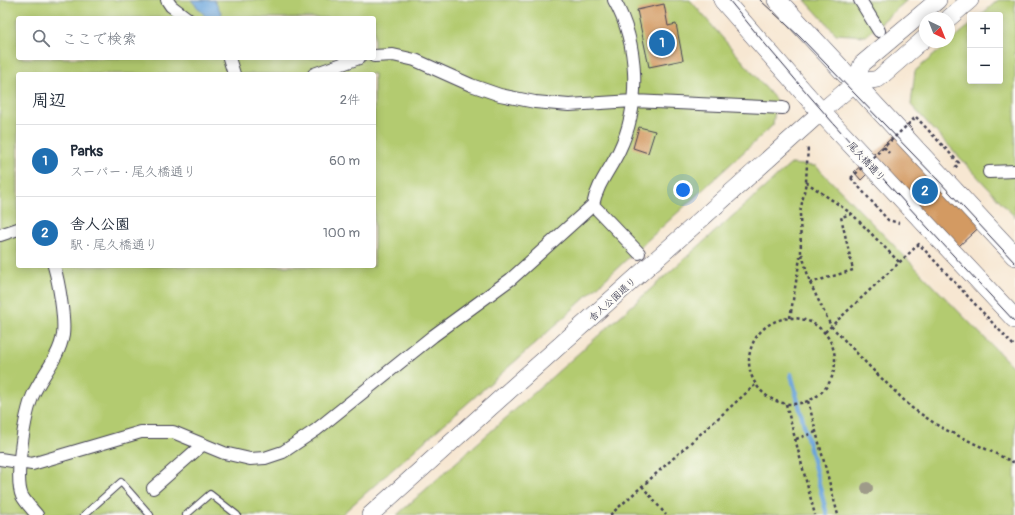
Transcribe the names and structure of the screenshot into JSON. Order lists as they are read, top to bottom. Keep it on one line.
{"streets":{"main road":["尾久橋通り"],"street":["舎人公園通り"]},"crossings":[["尾久橋通り","舎人公園通り"]],"north":"bottom right","page":{"map_buttons":["+","−"],"search":"ここで検索","pins":["1","2"],"heading":["周辺","2件"],"list":[{"mark":"1","name":"Parks","note":"スーパー · 尾久橋通り","value":"60 m"},{"mark":"2","name":"舎人公園","note":"駅 · 尾久橋通り","value":"100 m"}]}}
